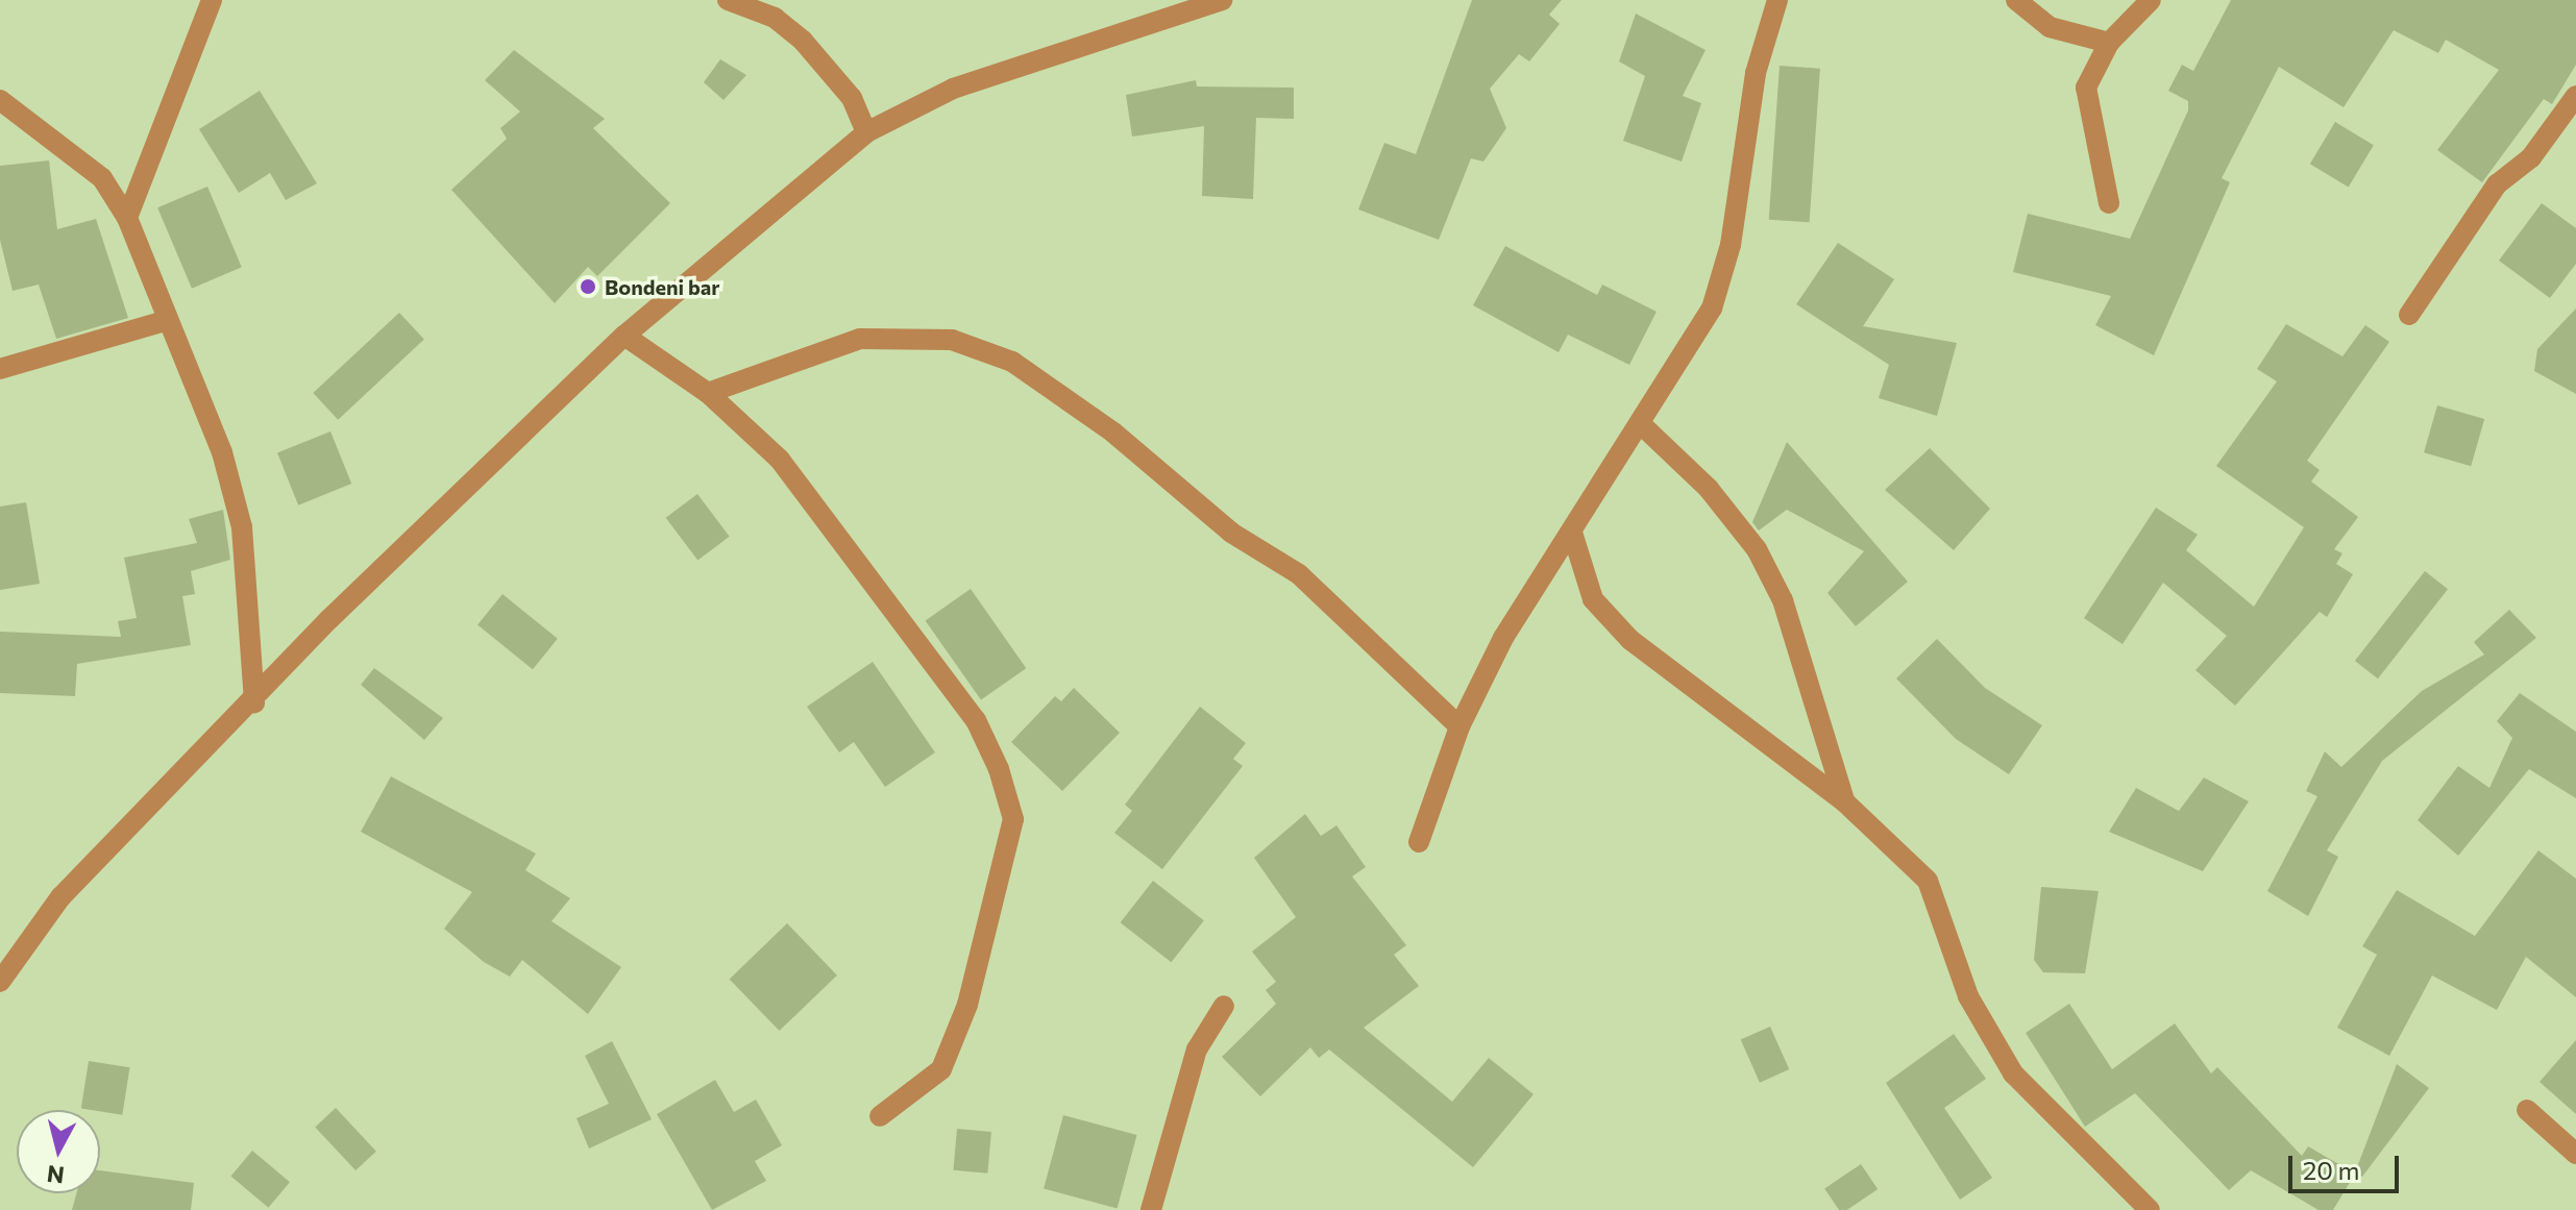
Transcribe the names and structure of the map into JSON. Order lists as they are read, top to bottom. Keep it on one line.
{"places":["Bondeni bar"],"scale_bar":"20 m","north":"bottom"}
